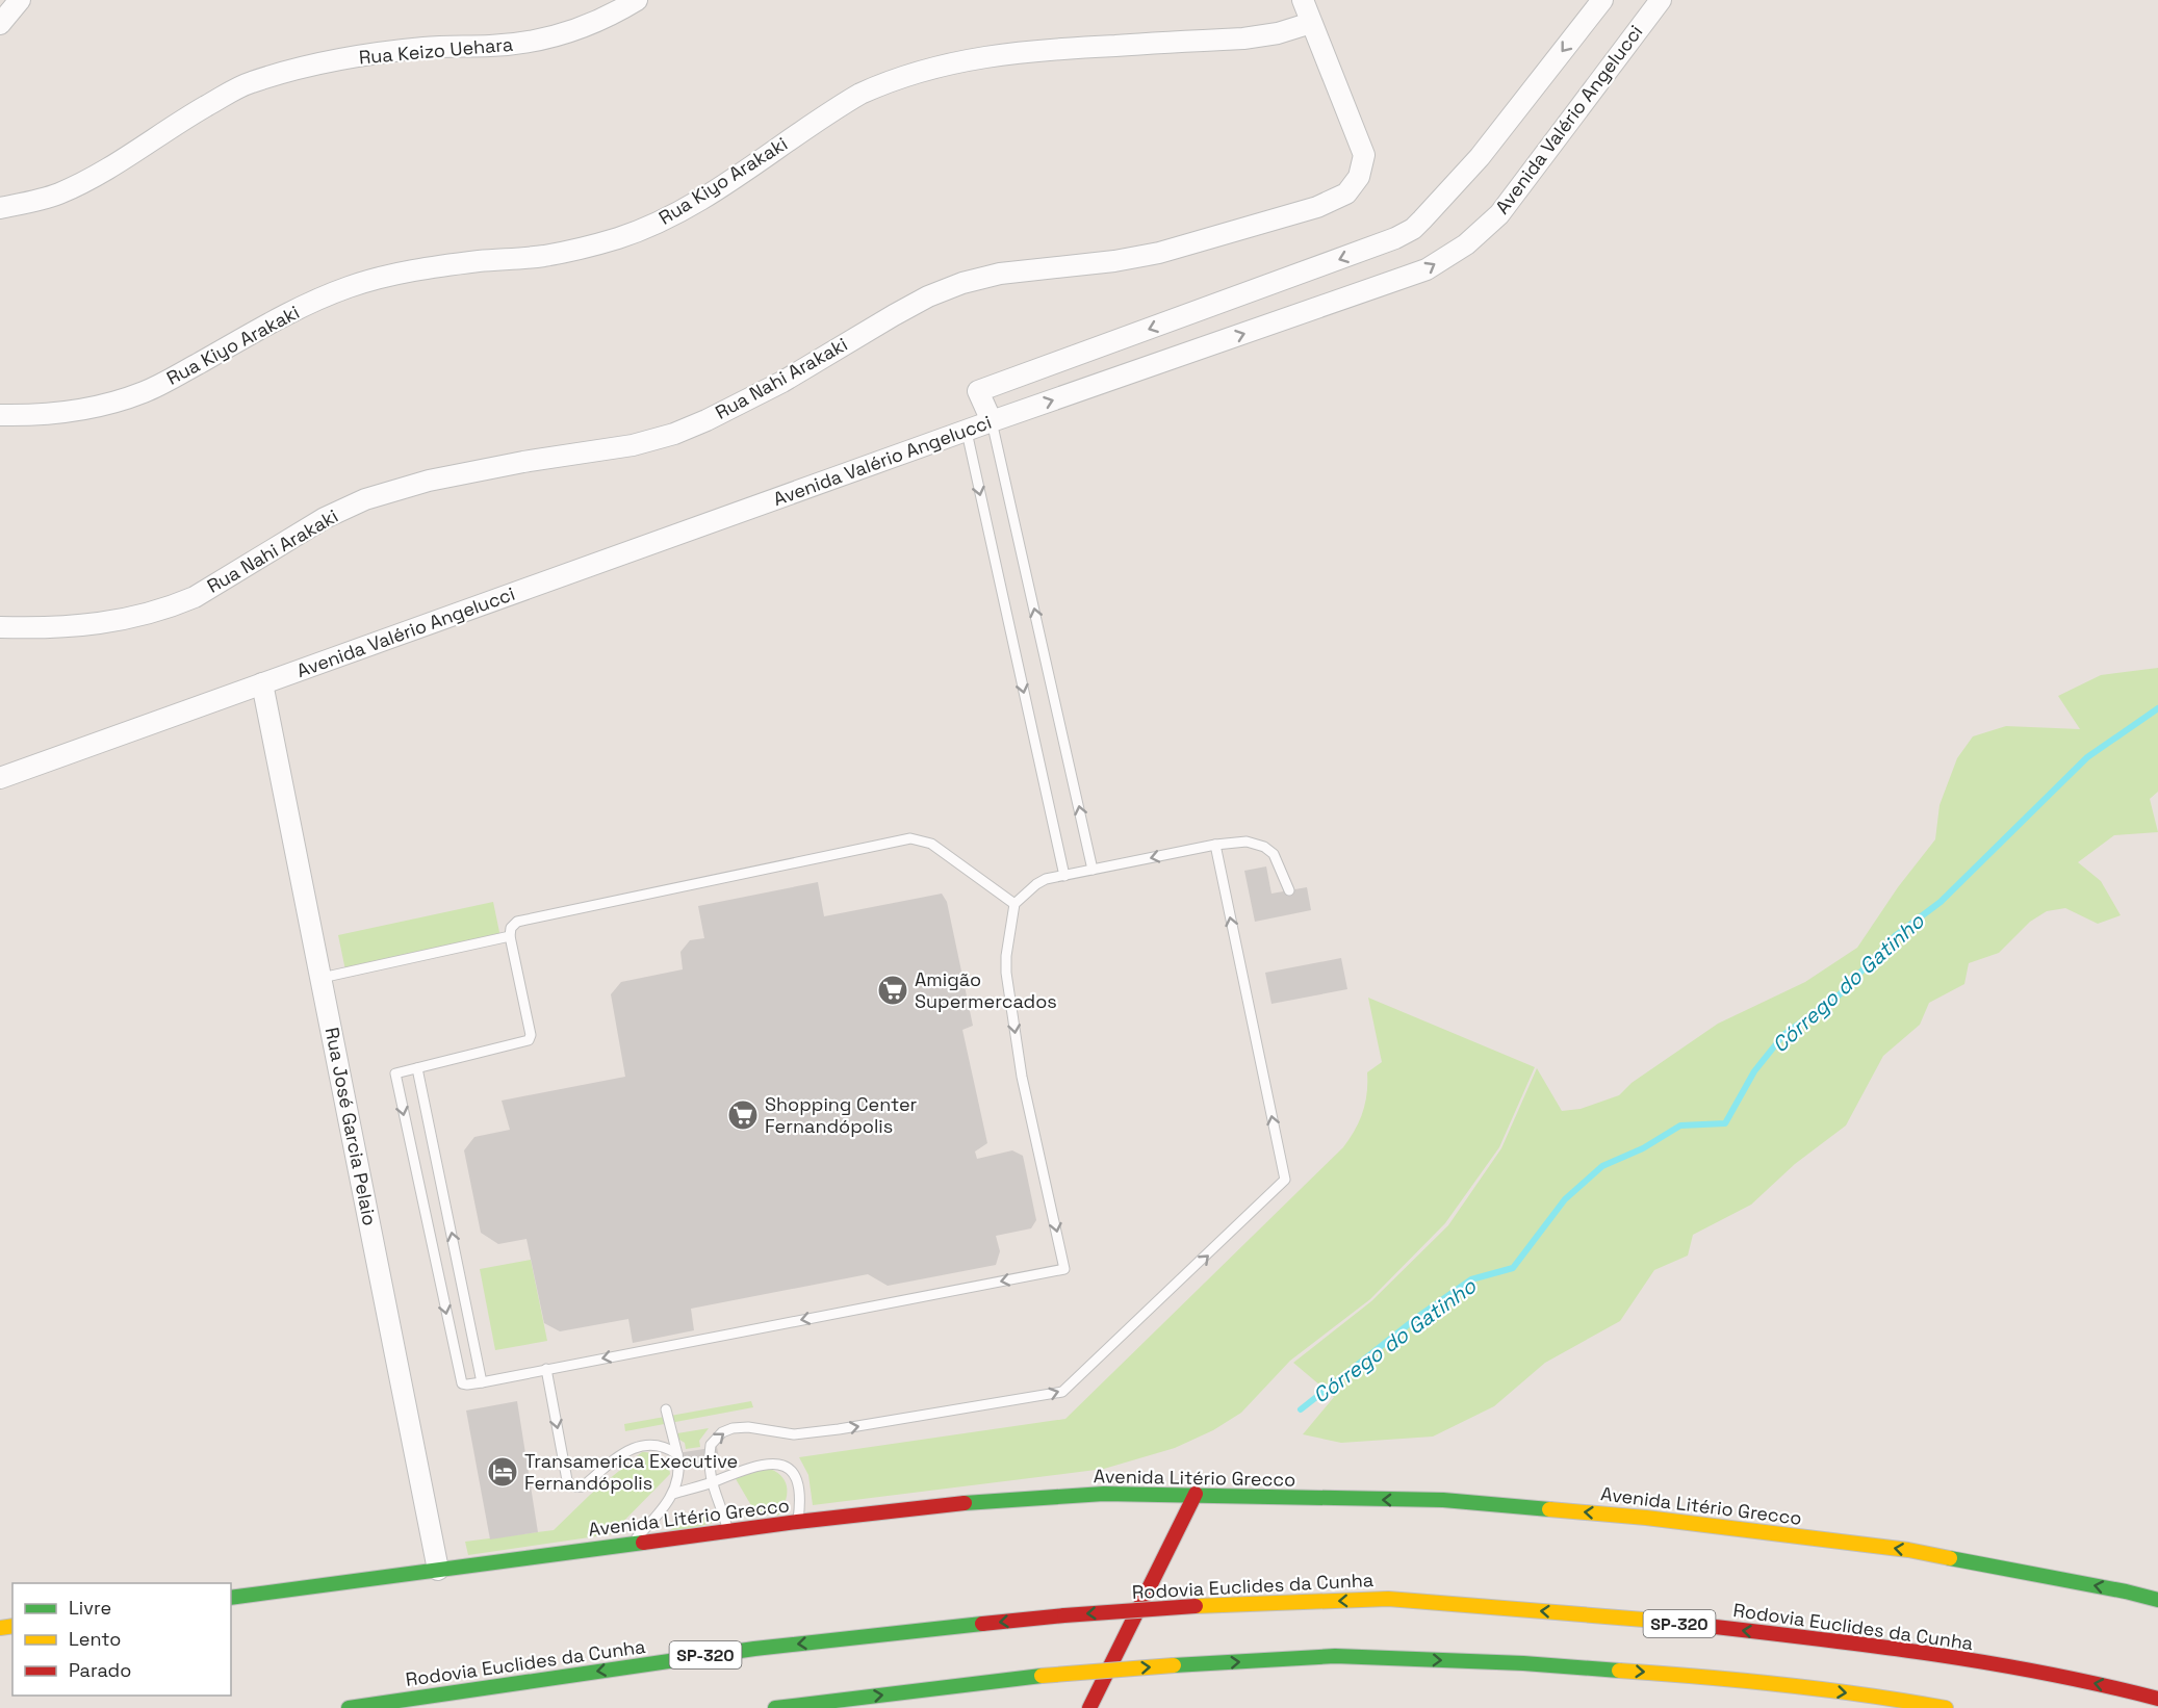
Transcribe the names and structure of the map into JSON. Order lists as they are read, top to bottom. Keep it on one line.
{"streets":{"main road":["Avenida Litério Grecco","Rodovia Euclides da Cunha","SP-320"],"street":["Rua Keizo Uehara","Avenida Valério Angelucci","Rua Kiyo Arakaki","Rua Nahi Arakaki","Rua José Garcia Pelaio"]},"crossings":[["Avenida Valério Angelucci","Rua José Garcia Pelaio"],["Rua Kiyo Arakaki","Rua Nahi Arakaki"],["Rua José Garcia Pelaio","Avenida Litério Grecco"]],"one_way":["Avenida Litério Grecco"],"water":["Córrego do Gatinho"],"places":{"supermarket":["Amigão Supermercados","Shopping Center Fernandópolis"],"hotel":["Transamerica Executive Fernandópolis"]},"legend":["Livre","Lento","Parado"]}
